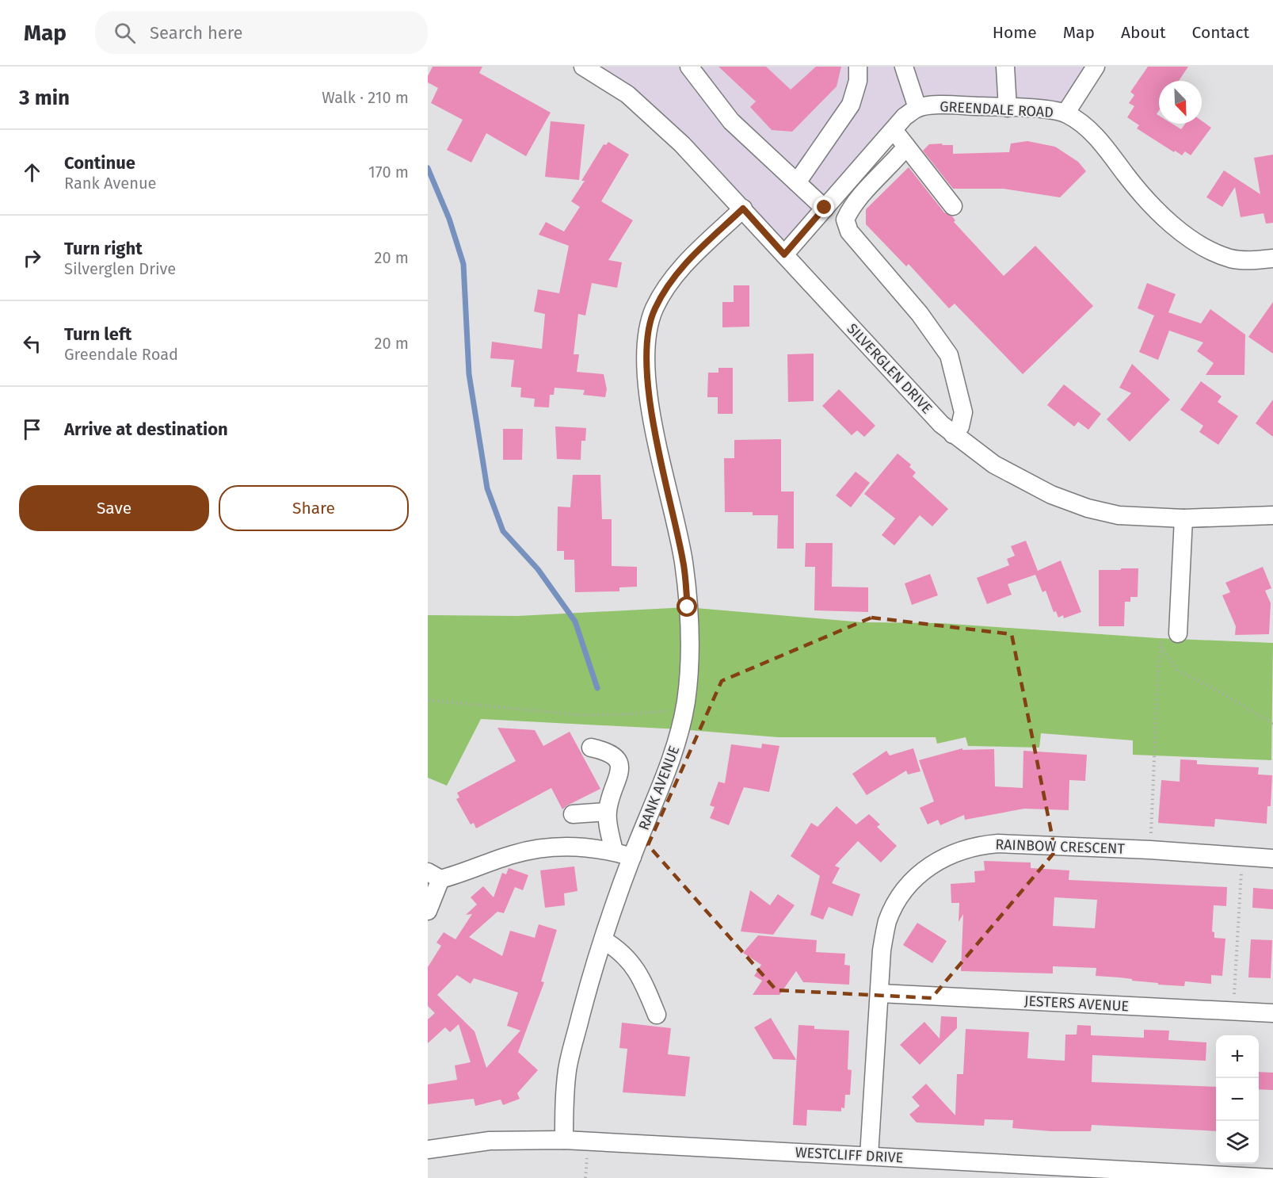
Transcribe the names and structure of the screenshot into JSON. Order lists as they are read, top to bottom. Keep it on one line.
{"streets":{"street":["GREENDALE ROAD","SILVERGLEN DRIVE","RANK AVENUE","RAINBOW CRESCENT","JESTERS AVENUE","WESTCLIFF DRIVE"]},"crossings":[["SILVERGLEN DRIVE","RANK AVENUE"],["RANK AVENUE","WESTCLIFF DRIVE"],["RAINBOW CRESCENT","JESTERS AVENUE"],["RAINBOW CRESCENT","WESTCLIFF DRIVE"]],"north":"bottom right","page":{"header":"Map","search":"Search here","nav":["Home","Map","About","Contact"],"heading":["3 min","Walk · 210 m"],"list":[["Continue","Rank Avenue","170 m"],["Turn right","Silverglen Drive","20 m"],["Turn left","Greendale Road","20 m"],"Arrive at destination"],"buttons":["Save","Share"],"map_buttons":["+","−"]}}
